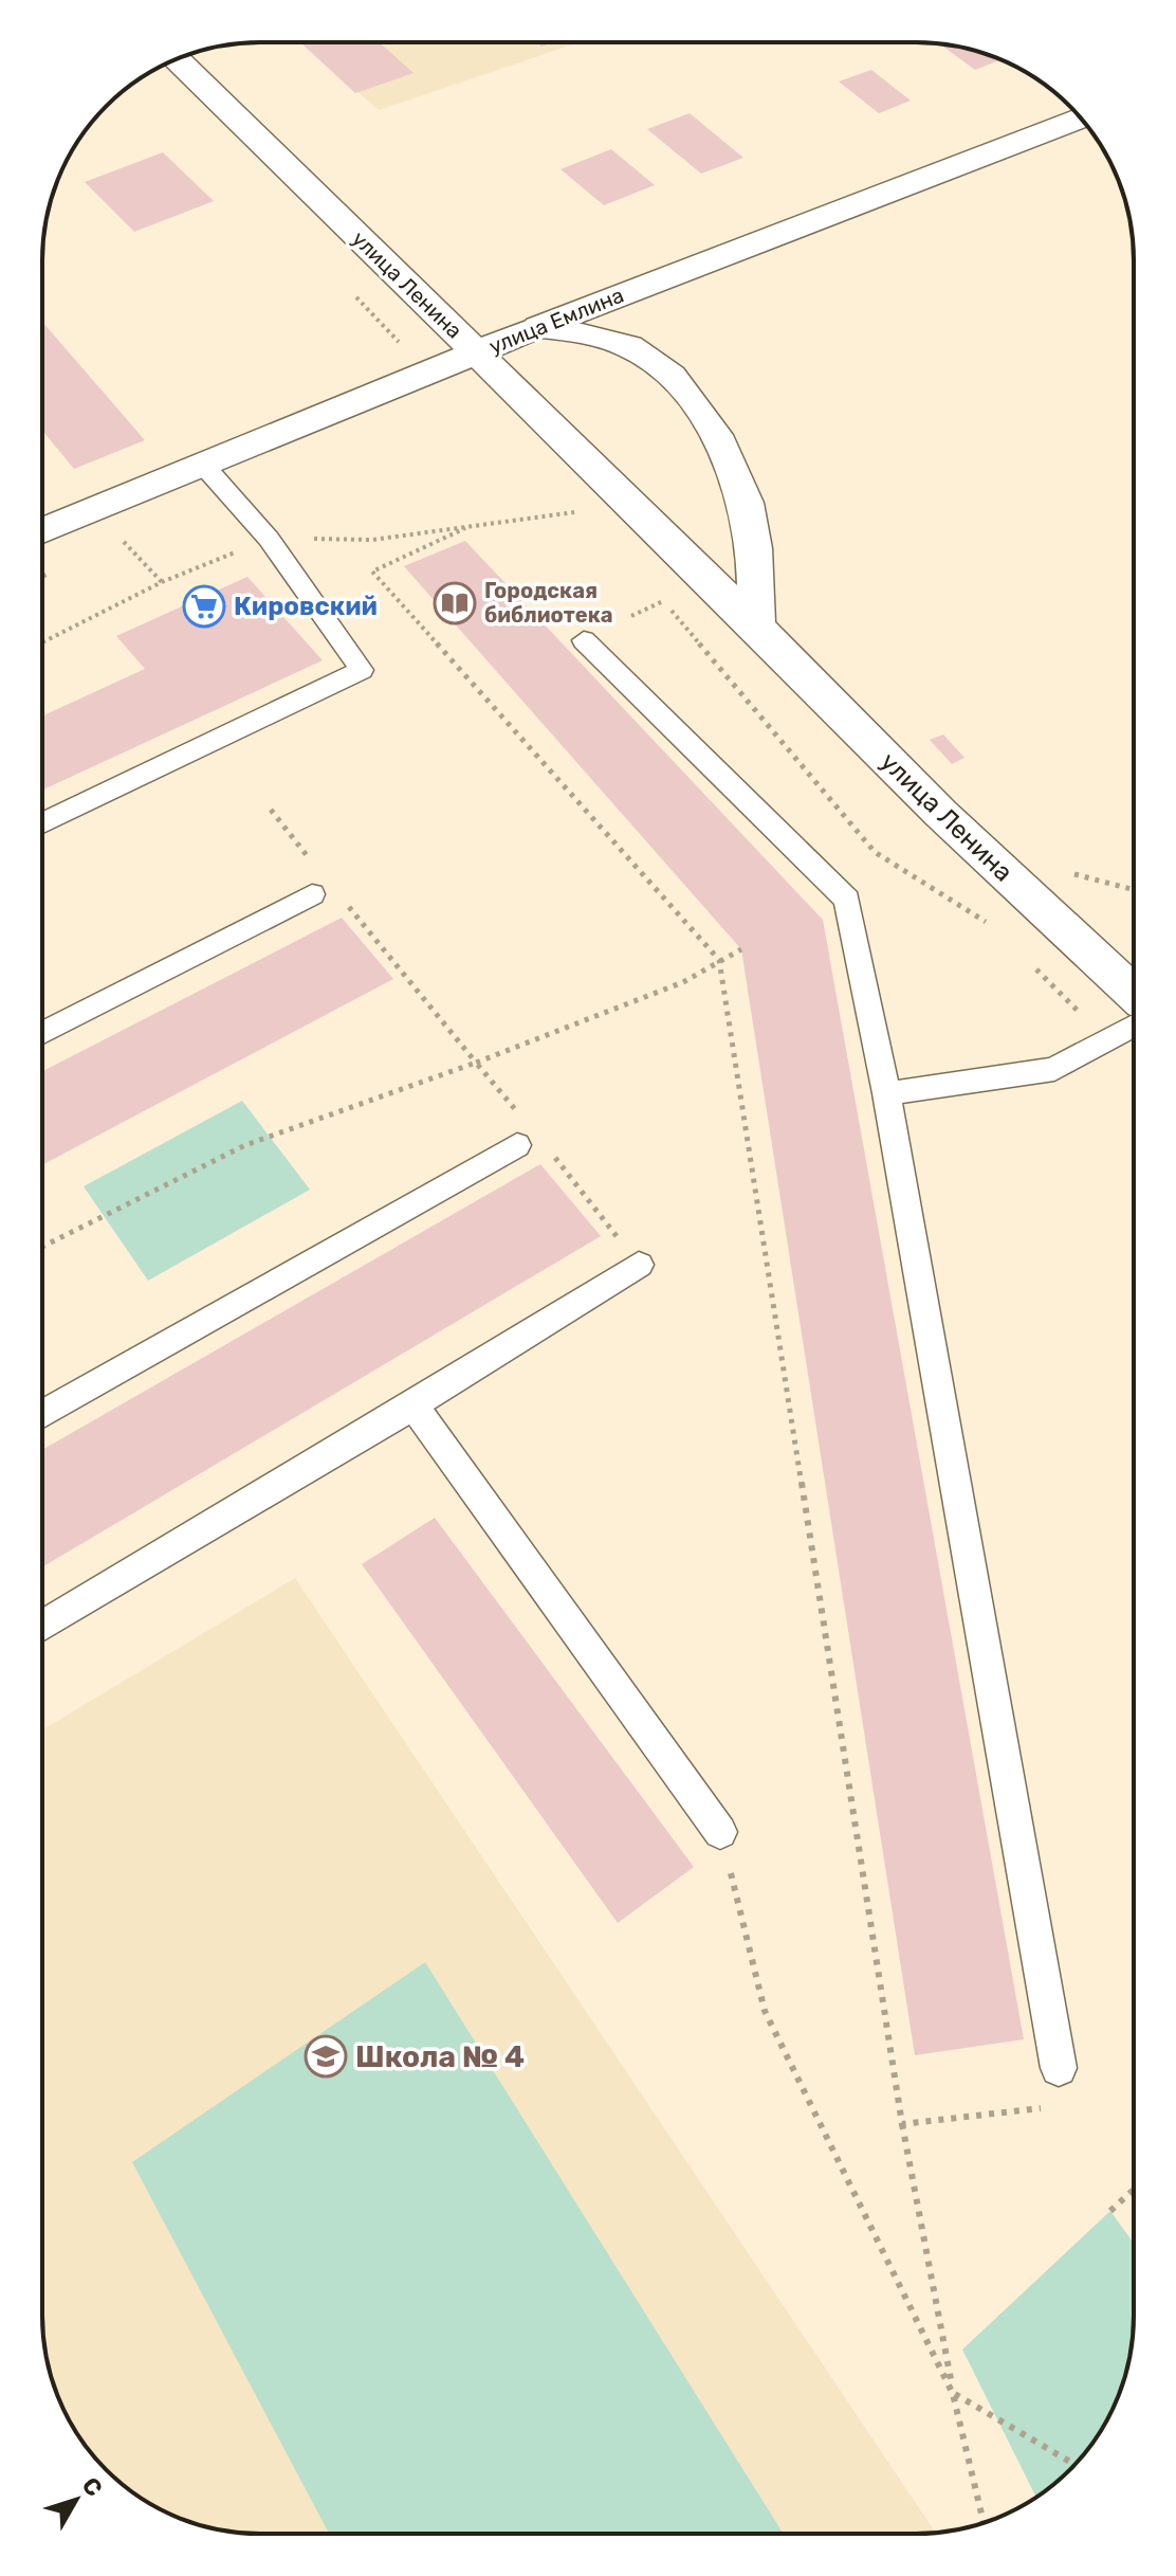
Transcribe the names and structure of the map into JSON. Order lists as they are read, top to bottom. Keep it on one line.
{"streets":{"street":["улица Ленина","улица Емлина"]},"crossings":[["улица Ленина","улица Емлина"]],"places":{"library":["Городская библиотека"],"supermarket":["Кировский"],"school or university":["Школа № 4"]},"north":"top right"}
